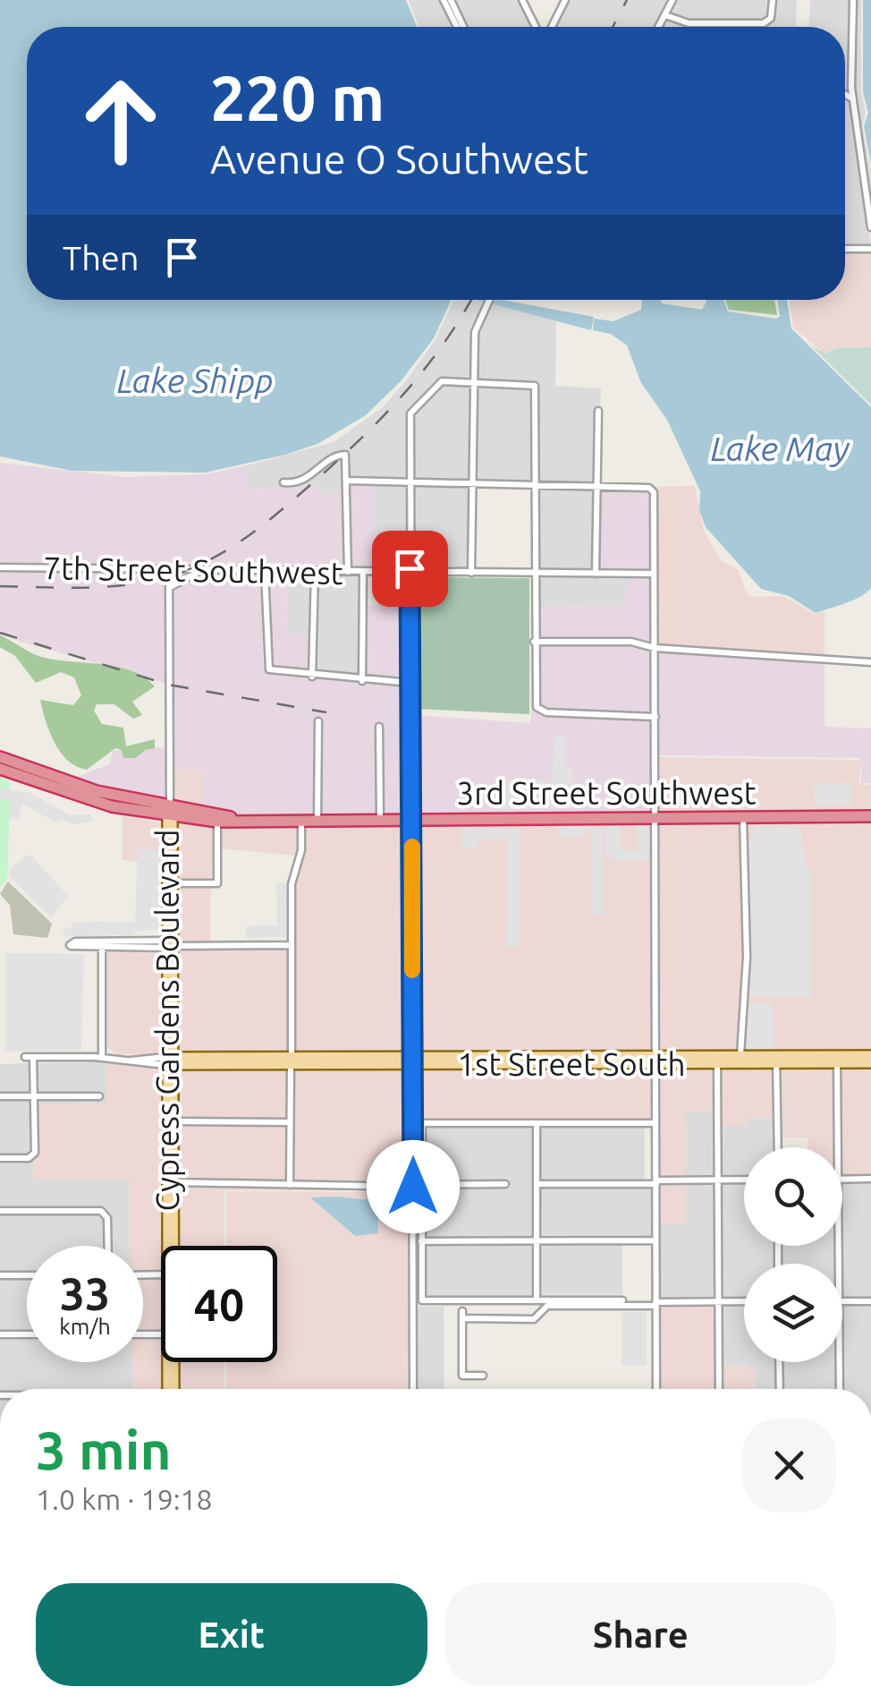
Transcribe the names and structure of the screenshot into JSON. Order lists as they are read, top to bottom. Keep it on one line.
{"streets":{"highway":["3rd Street Southwest"],"main road":["Cypress Gardens Boulevard","1st Street South"],"street":["7th Street Southwest"]},"crossings":[["3rd Street Southwest","Cypress Gardens Boulevard"],["Cypress Gardens Boulevard","1st Street South"]],"water":["Lake Shipp","Lake May"],"page":{"turn":["220 m","Avenue O Southwest"],"then":"Then","speed":"33 km/h","limit":"40","heading":["3 min","1.0 km · 19:18"],"buttons":["Exit","Share"]}}
